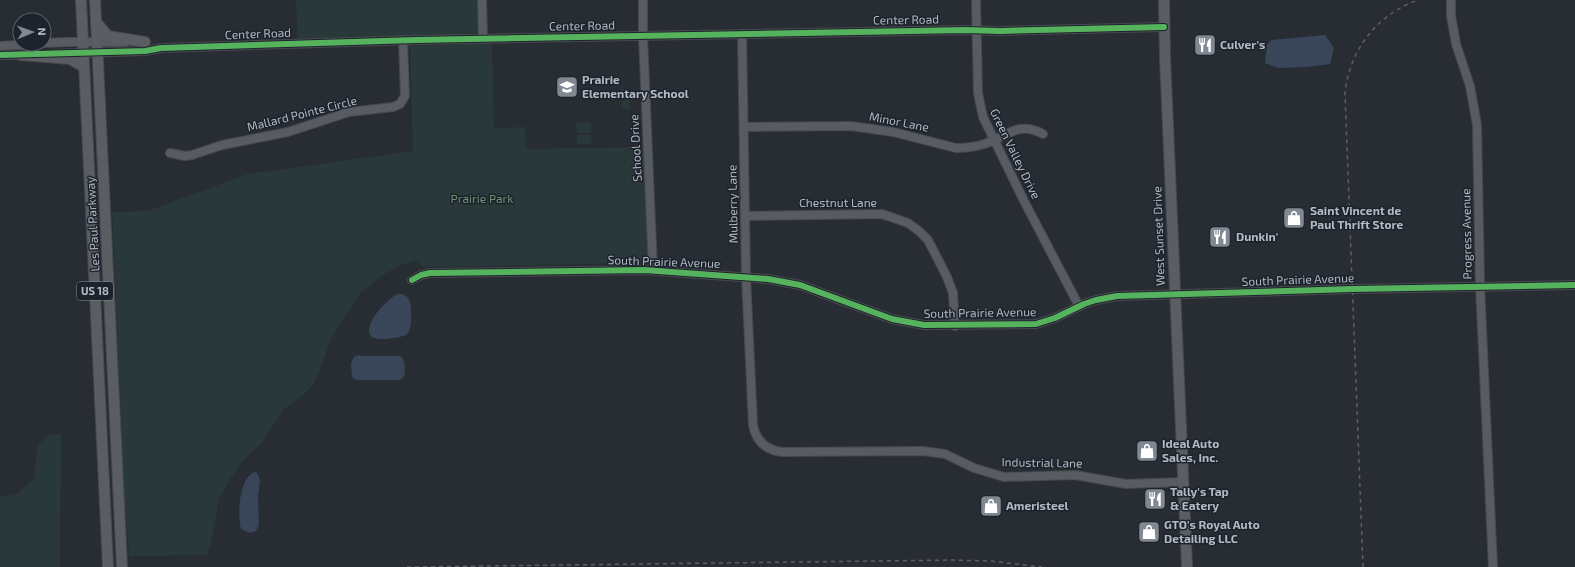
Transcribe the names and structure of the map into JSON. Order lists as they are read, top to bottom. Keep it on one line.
{"streets":{"main road":["Les Paul Parkway","West Sunset Drive","US 18"],"street":["Center Road","Mallard Pointe Circle","Minor Lane","School Drive","Green Valley Drive","Chestnut Lane","Mulberry Lane","Progress Avenue","South Prairie Avenue","Industrial Lane"]},"crossings":[["Center Road","Mallard Pointe Circle"],["Center Road","School Drive"],["Center Road","Green Valley Drive"],["Center Road","Mulberry Lane"],["Center Road","Les Paul Parkway"],["Center Road","West Sunset Drive"],["Minor Lane","Green Valley Drive"],["Minor Lane","Mulberry Lane"],["School Drive","South Prairie Avenue"],["Green Valley Drive","South Prairie Avenue"],["Chestnut Lane","Mulberry Lane"],["Chestnut Lane","South Prairie Avenue"],["Mulberry Lane","South Prairie Avenue"],["Mulberry Lane","Industrial Lane"],["Progress Avenue","South Prairie Avenue"],["West Sunset Drive","South Prairie Avenue"],["West Sunset Drive","Industrial Lane"]],"parks":["Prairie Park"],"places":{"restaurant":["Culver's","Dunkin'","Tally's Tap & Eatery"],"school or university":["Prairie Elementary School"],"shop":["Saint Vincent de Paul Thrift Store","Ideal Auto Sales, Inc.","Ameristeel","GTO's Royal Auto Detailing LLC"]},"north":"right"}
